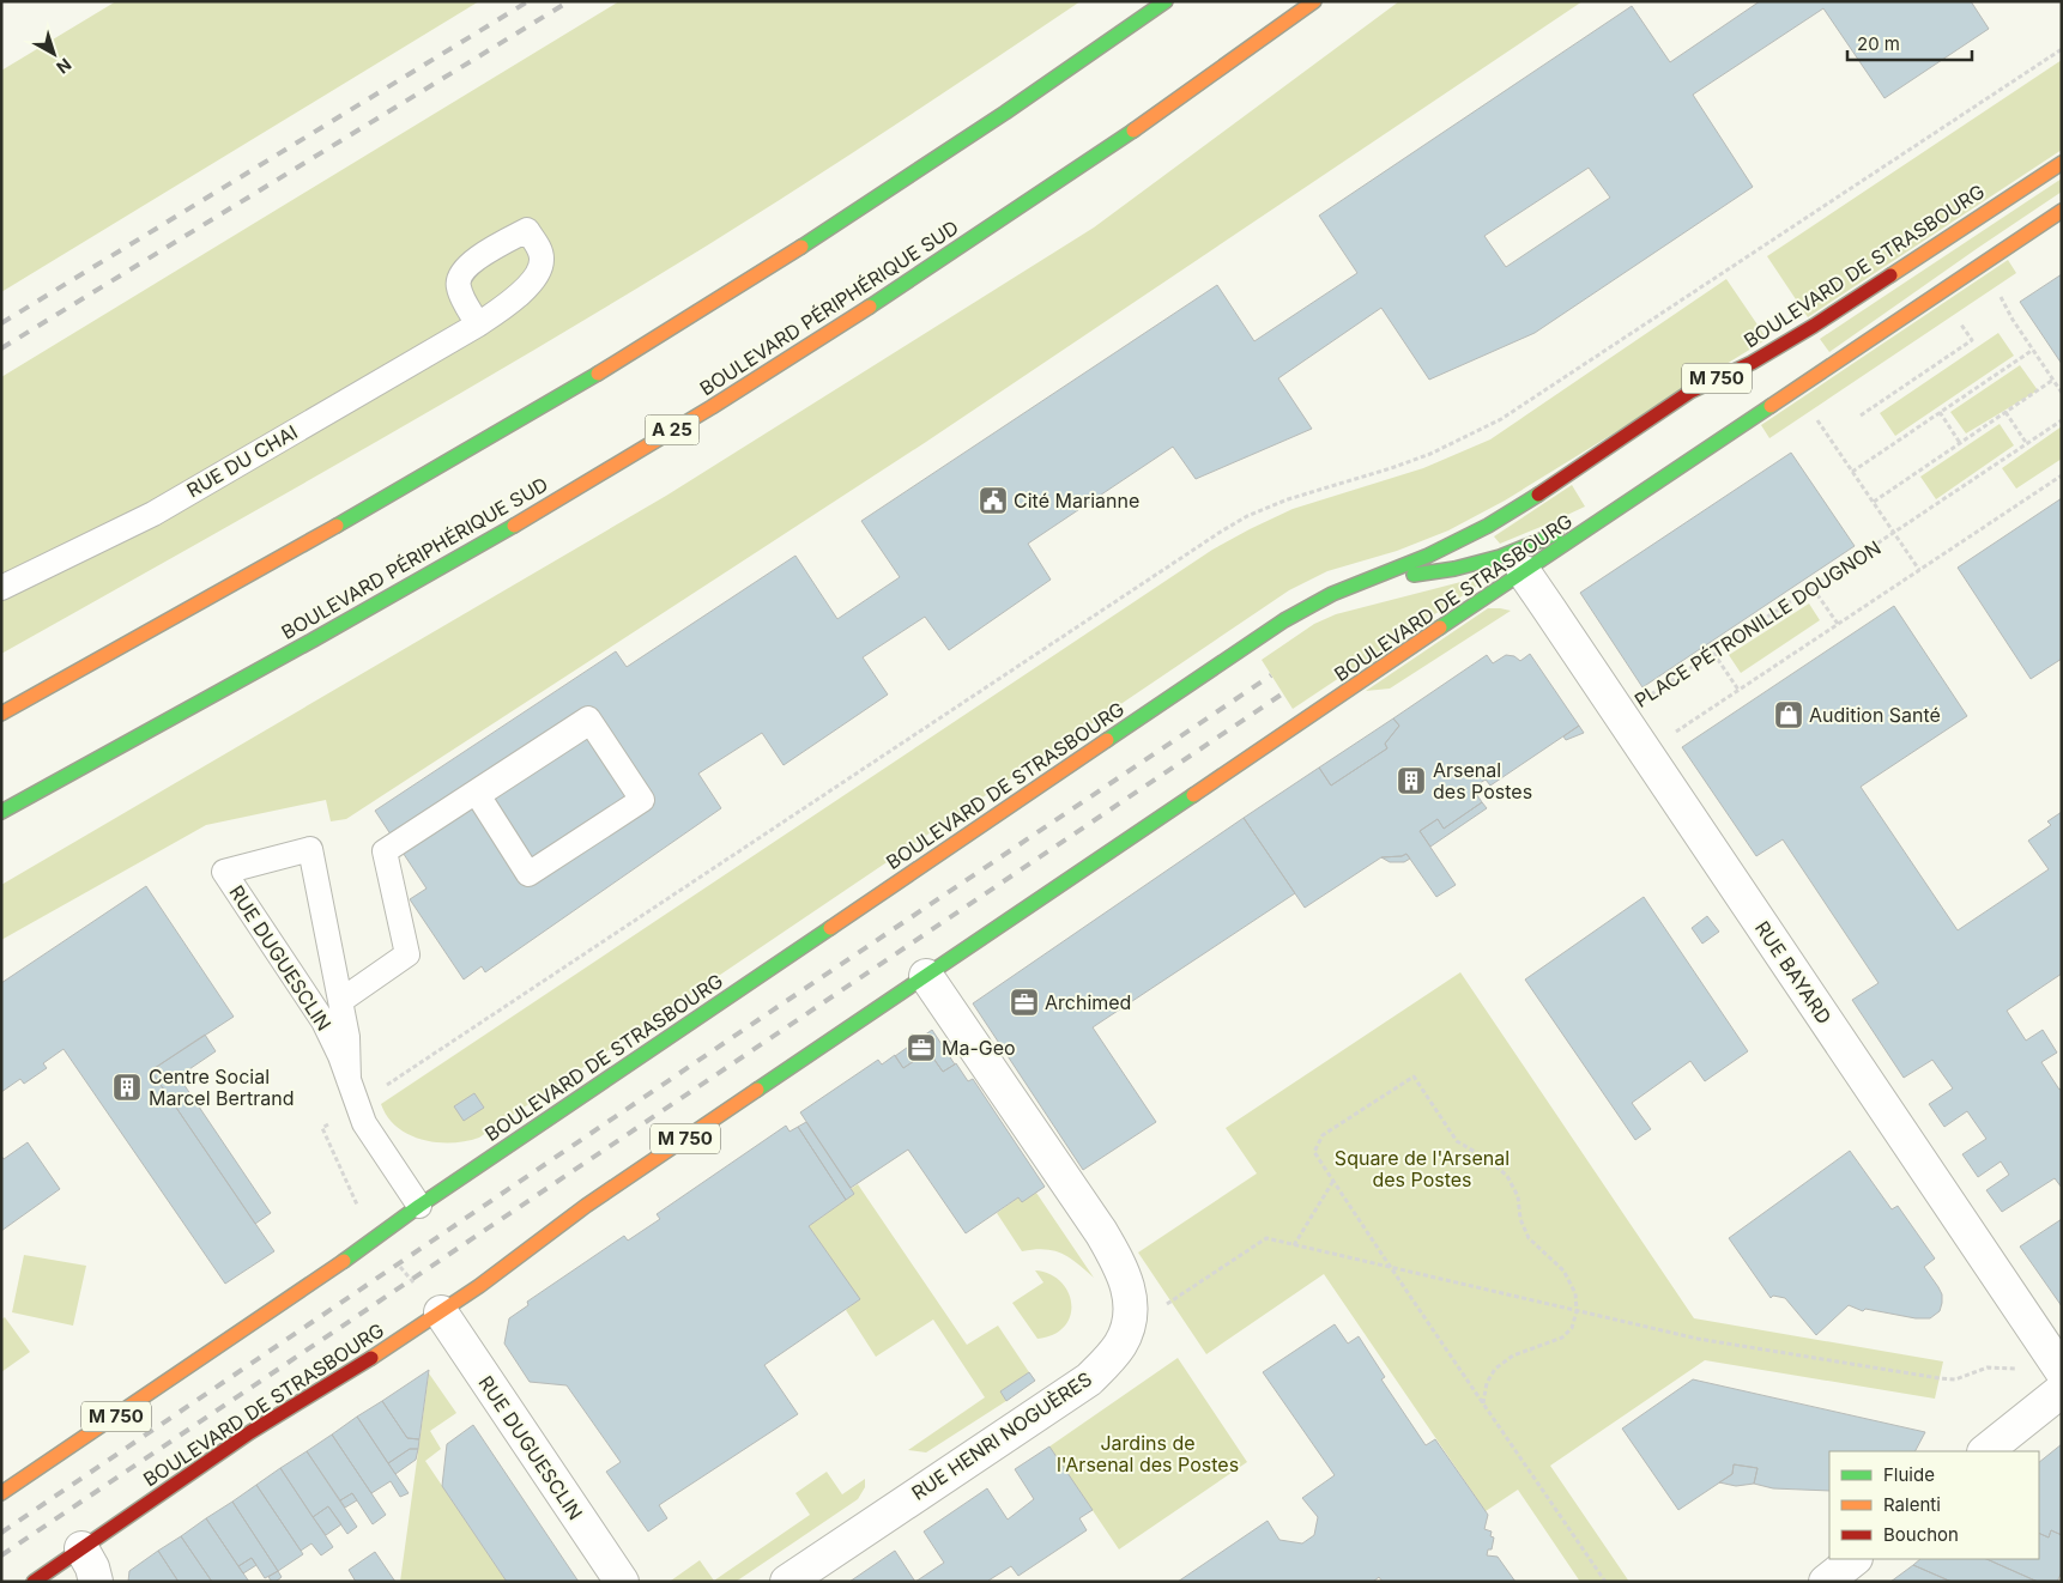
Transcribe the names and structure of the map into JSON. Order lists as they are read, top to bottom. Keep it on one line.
{"streets":{"main road":["BOULEVARD DE STRASBOURG","BOULEVARD PÉRIPHÉRIQUE SUD","M 750","A 25"],"street":["RUE DUGUESCLIN","RUE BAYARD","RUE HENRI NOGUÈRES"],"lane":["RUE DU CHAI"],"path":["PLACE PÉTRONILLE DOUGNON"]},"crossings":[["BOULEVARD DE STRASBOURG","RUE DUGUESCLIN"],["BOULEVARD DE STRASBOURG","RUE BAYARD"],["BOULEVARD DE STRASBOURG","RUE HENRI NOGUÈRES"],["PLACE PÉTRONILLE DOUGNON","RUE BAYARD"]],"parks":["Square de l'Arsenal des Postes","Jardins de l'Arsenal des Postes"],"places":{"public building":["Cité Marianne"],"shop":["Audition Santé"],"building":["Arsenal des Postes","Centre Social Marcel Bertrand"],"office":["Archimed","Ma-Geo"]},"legend":["Fluide","Ralenti","Bouchon"],"scale_bar":"20 m","north":"bottom right"}
